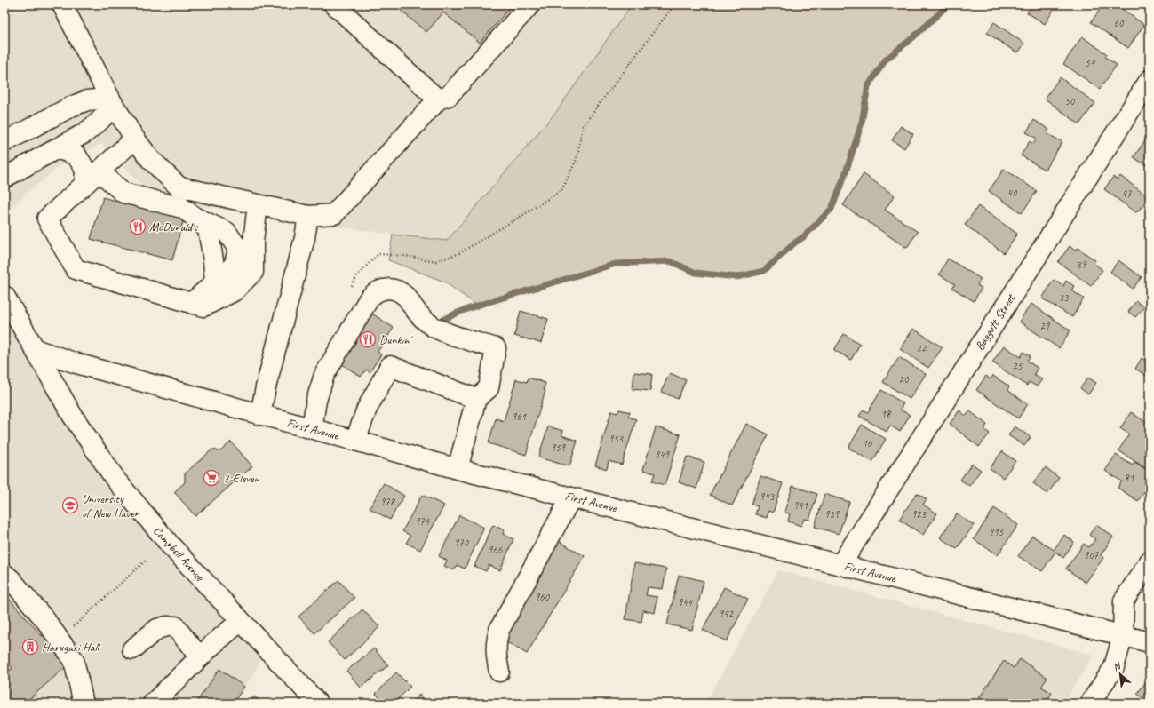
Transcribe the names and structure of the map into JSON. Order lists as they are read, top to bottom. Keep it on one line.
{"streets":{"main road":["Baggott Street","First Avenue","Campbell Avenue"]},"crossings":[["Baggott Street","First Avenue"],["First Avenue","Campbell Avenue"]],"places":{"restaurant":["McDonald's","Dunkin'"],"supermarket":["7-Eleven"],"school or university":["University of New Haven"],"building":["Harugari Hall"]},"house_numbers":["60","54","50","40","47","39","33","29","22","25","20","18","961","953","16","959","949","81","943","978","941","939","923","974","915","970","966","907","960","944","942"],"north":"top left"}
